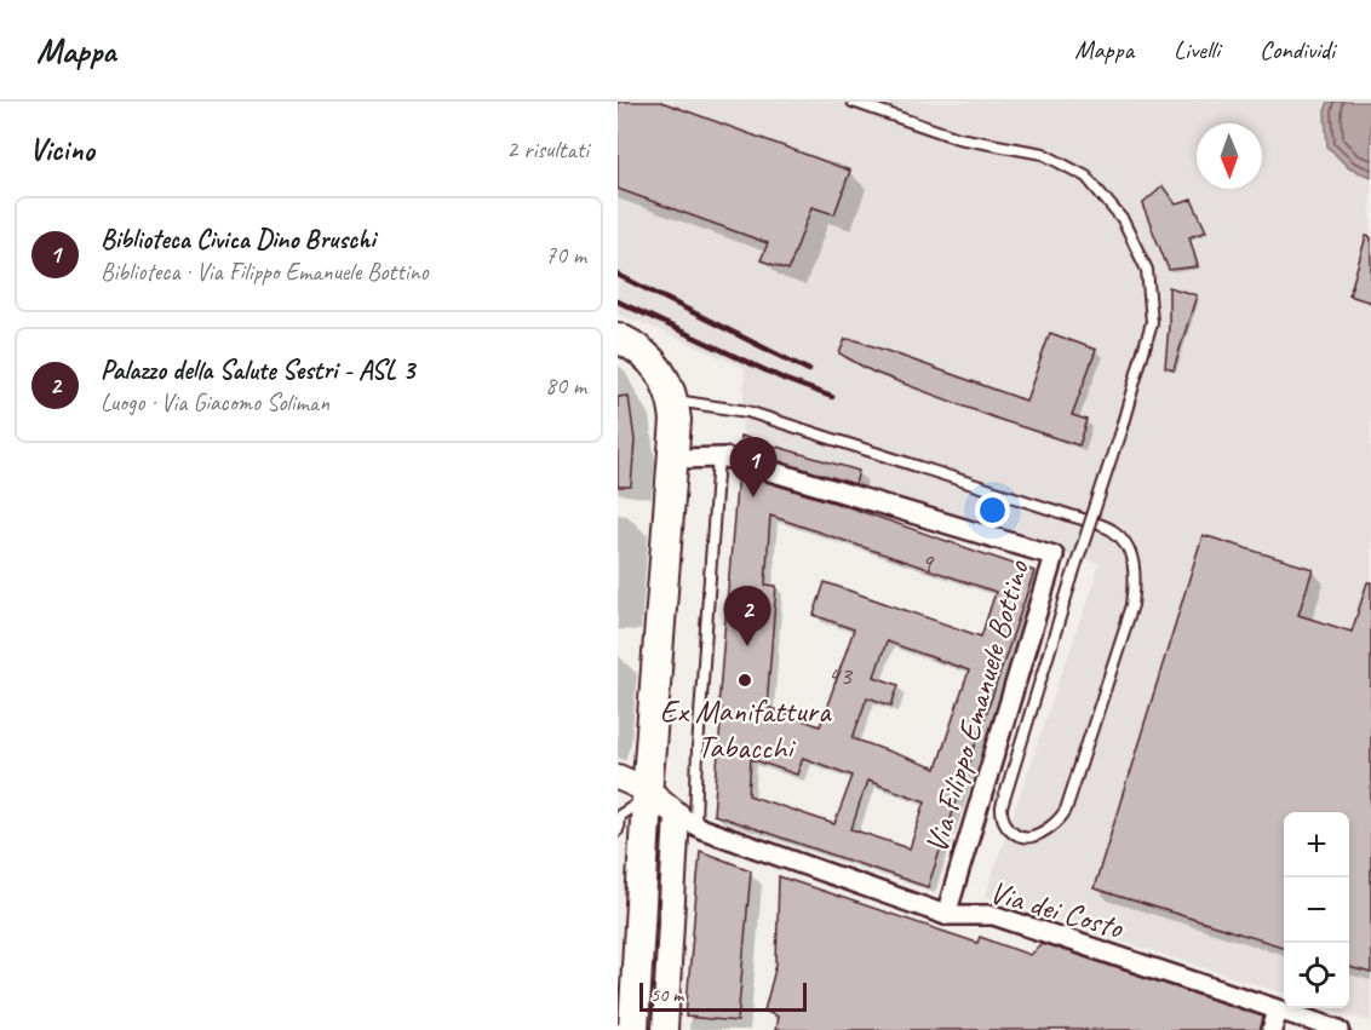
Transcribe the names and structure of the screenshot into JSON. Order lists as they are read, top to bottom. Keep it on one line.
{"streets":{"street":["Via Filippo Emanuele Bottino","Via dei Costo"]},"crossings":[["Via Filippo Emanuele Bottino","Via dei Costo"]],"places":["Ex Manifattura Tabacchi"],"house_numbers":["9","43"],"scale_bar":"50 m","north":"bottom","page":{"header":"Mappa","nav":["Mappa","Livelli","Condividi"],"heading":["Vicino","2 risultati"],"list":[{"mark":"1","name":"Biblioteca Civica Dino Bruschi","note":"Biblioteca · Via Filippo Emanuele Bottino","value":"70 m"},{"mark":"2","name":"Palazzo della Salute Sestri - ASL 3","note":"Luogo · Via Giacomo Soliman","value":"80 m"}],"pins":["1","2"],"map_buttons":["+","−"],"scale":"50 m"}}
